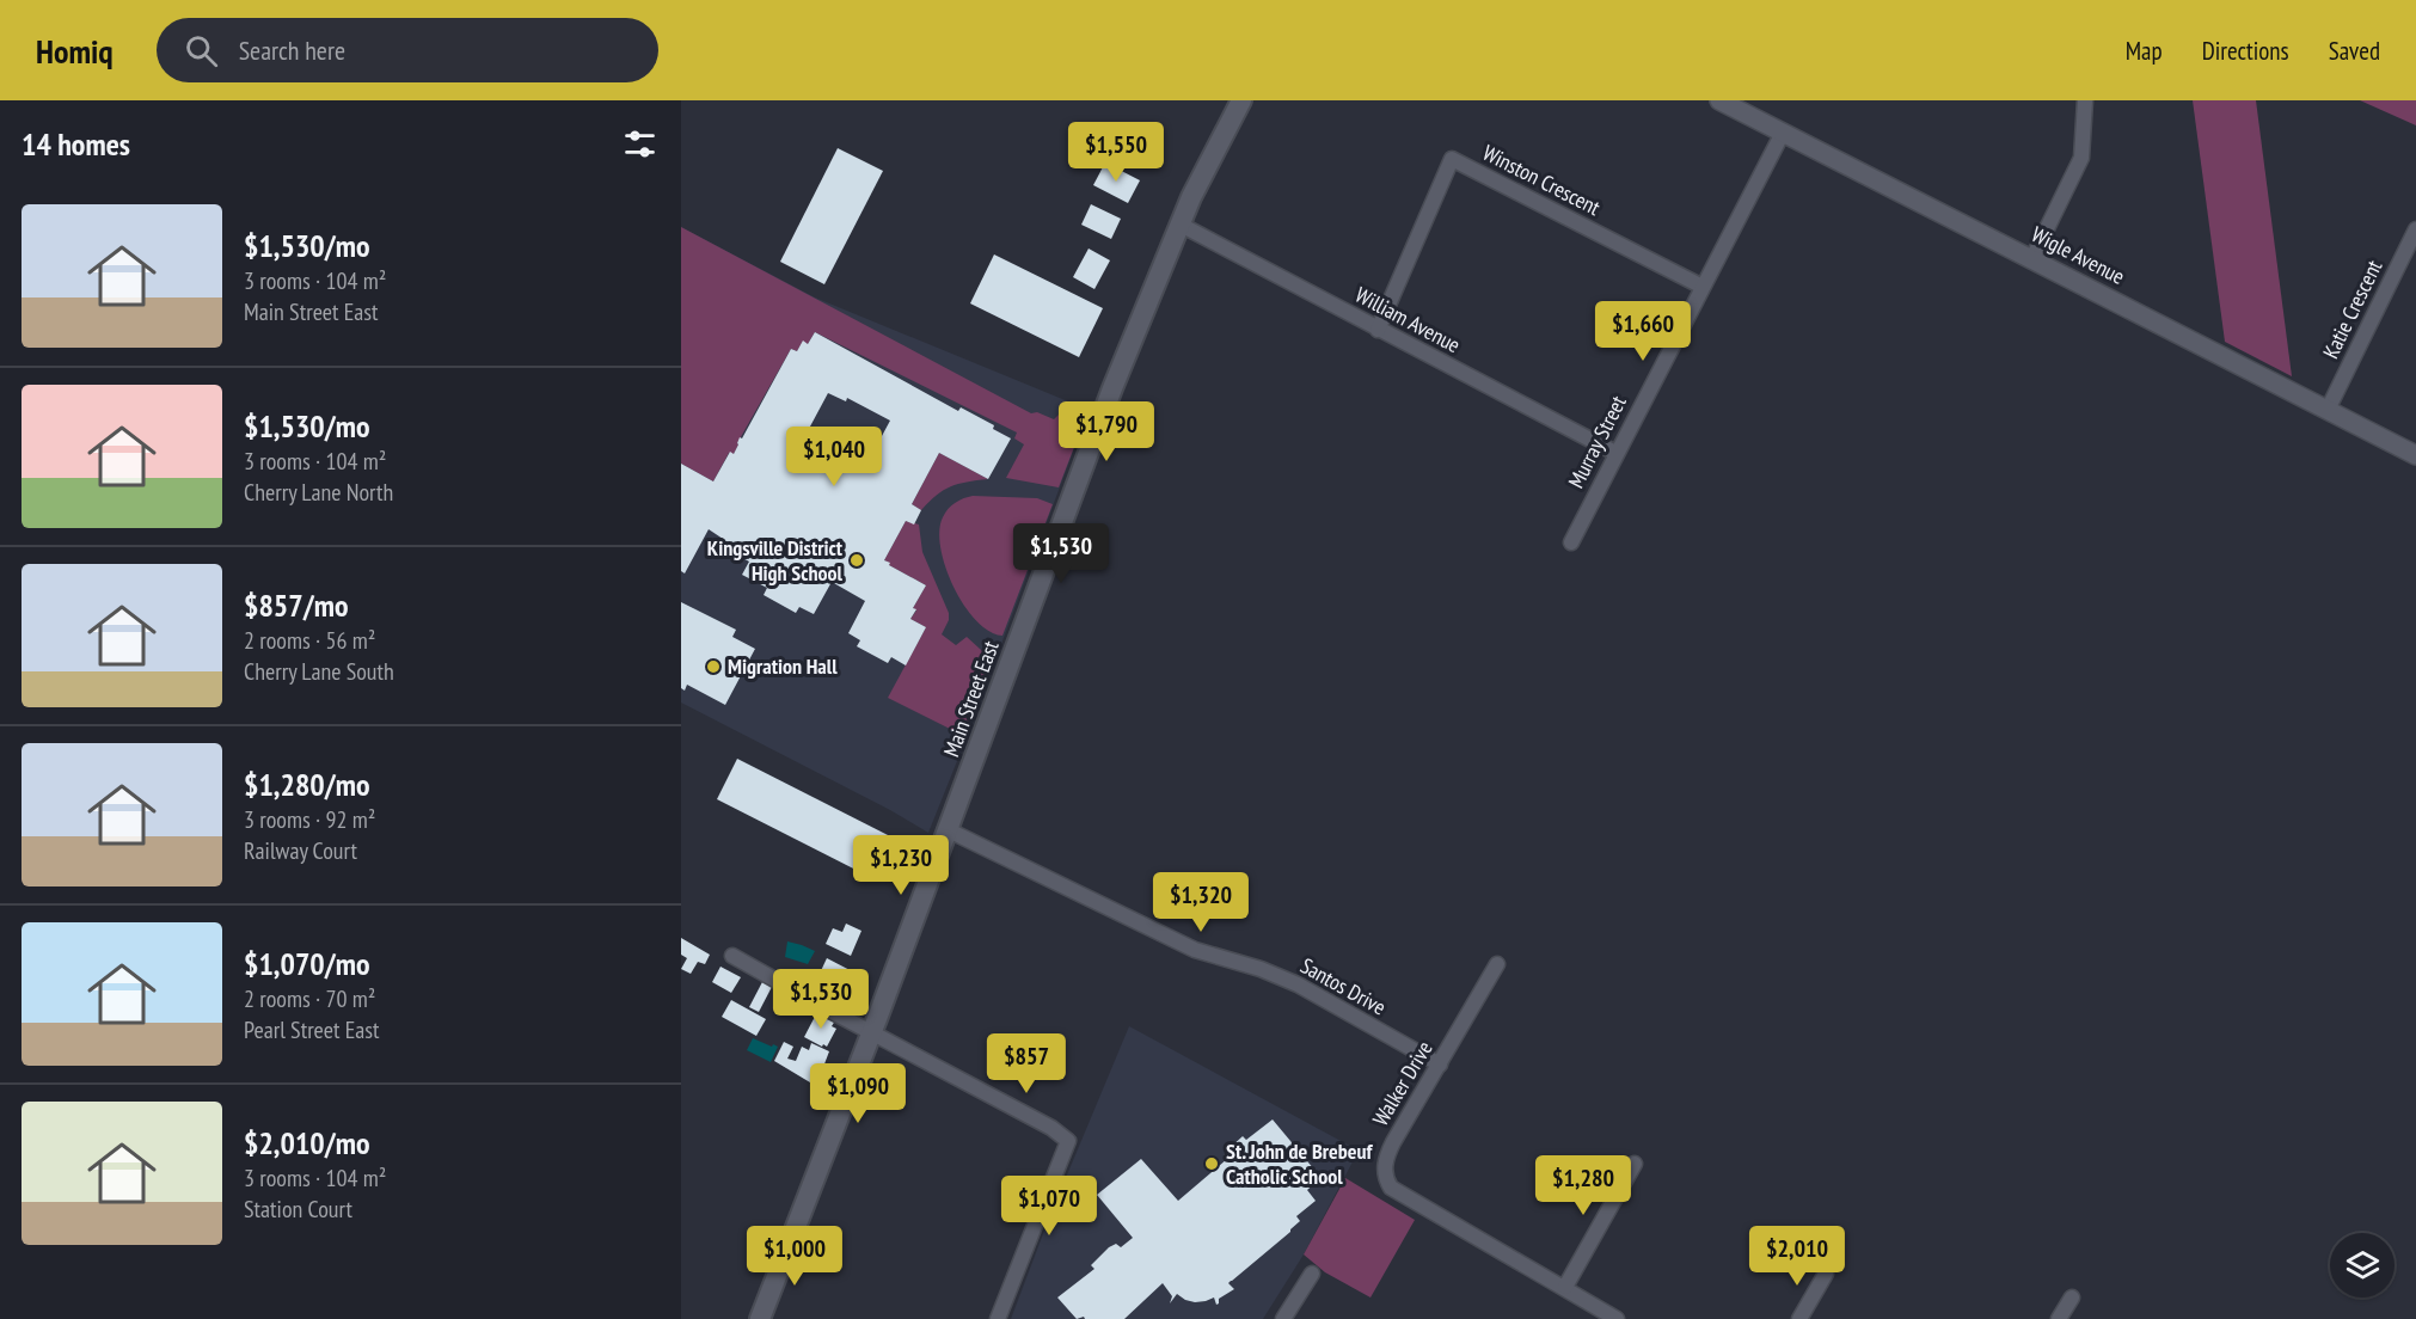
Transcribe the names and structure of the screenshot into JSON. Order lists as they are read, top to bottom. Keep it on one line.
{"streets":{"main road":["Main Street East"],"street":["Winston Crescent","Wigle Avenue","Katie Crescent","William Avenue","Murray Street","Santos Drive","Walker Drive"]},"crossings":[["Winston Crescent","William Avenue"],["Winston Crescent","Murray Street"],["Wigle Avenue","Katie Crescent"],["Wigle Avenue","Murray Street"],["William Avenue","Murray Street"],["William Avenue","Main Street East"],["Main Street East","Santos Drive"],["Santos Drive","Walker Drive"]],"places":["Kingsville District High School","Migration Hall","St. John de Brebeuf Catholic School"],"page":{"header":"Homiq","search":"Search here","nav":["Map","Directions","Saved"],"heading":"14 homes","price":["$1,550","$1,660","$1,790","$1,040","$1,530","$1,230","$1,320","$1,530","$857","$1,090","$1,280","$1,070","$1,000","$2,010"],"list":[{"name":"$1,530/mo","note":"3 rooms · 104 m² · Main Street East"},{"name":"$1,530/mo","note":"3 rooms · 104 m² · Cherry Lane North"},{"name":"$857/mo","note":"2 rooms · 56 m² · Cherry Lane South"},{"name":"$1,280/mo","note":"3 rooms · 92 m² · Railway Court"},{"name":"$1,070/mo","note":"2 rooms · 70 m² · Pearl Street East"},{"name":"$2,010/mo","note":"3 rooms · 104 m² · Station Court"}]}}
